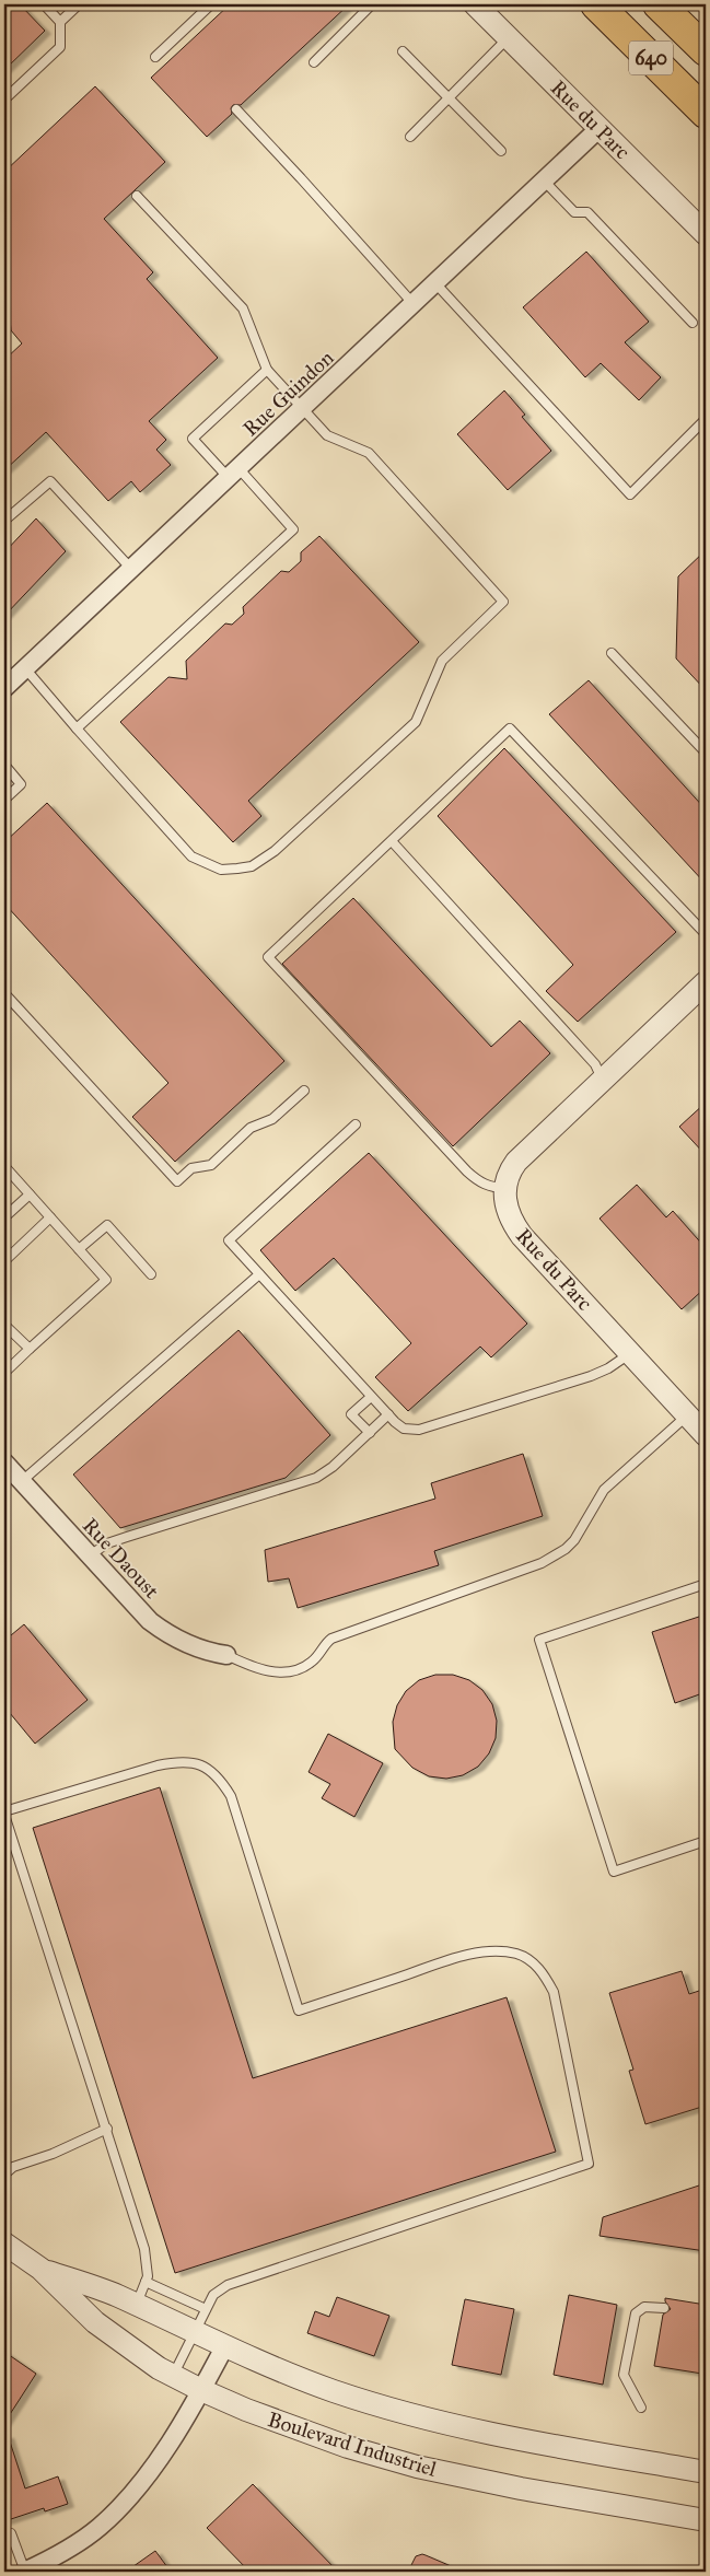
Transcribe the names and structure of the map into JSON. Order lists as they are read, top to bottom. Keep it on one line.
{"streets":{"highway":["640"],"street":["Rue du Parc","Rue Guindon","Rue Daoust","Boulevard Industriel"]},"crossings":[["Rue du Parc","Rue Guindon"]]}
